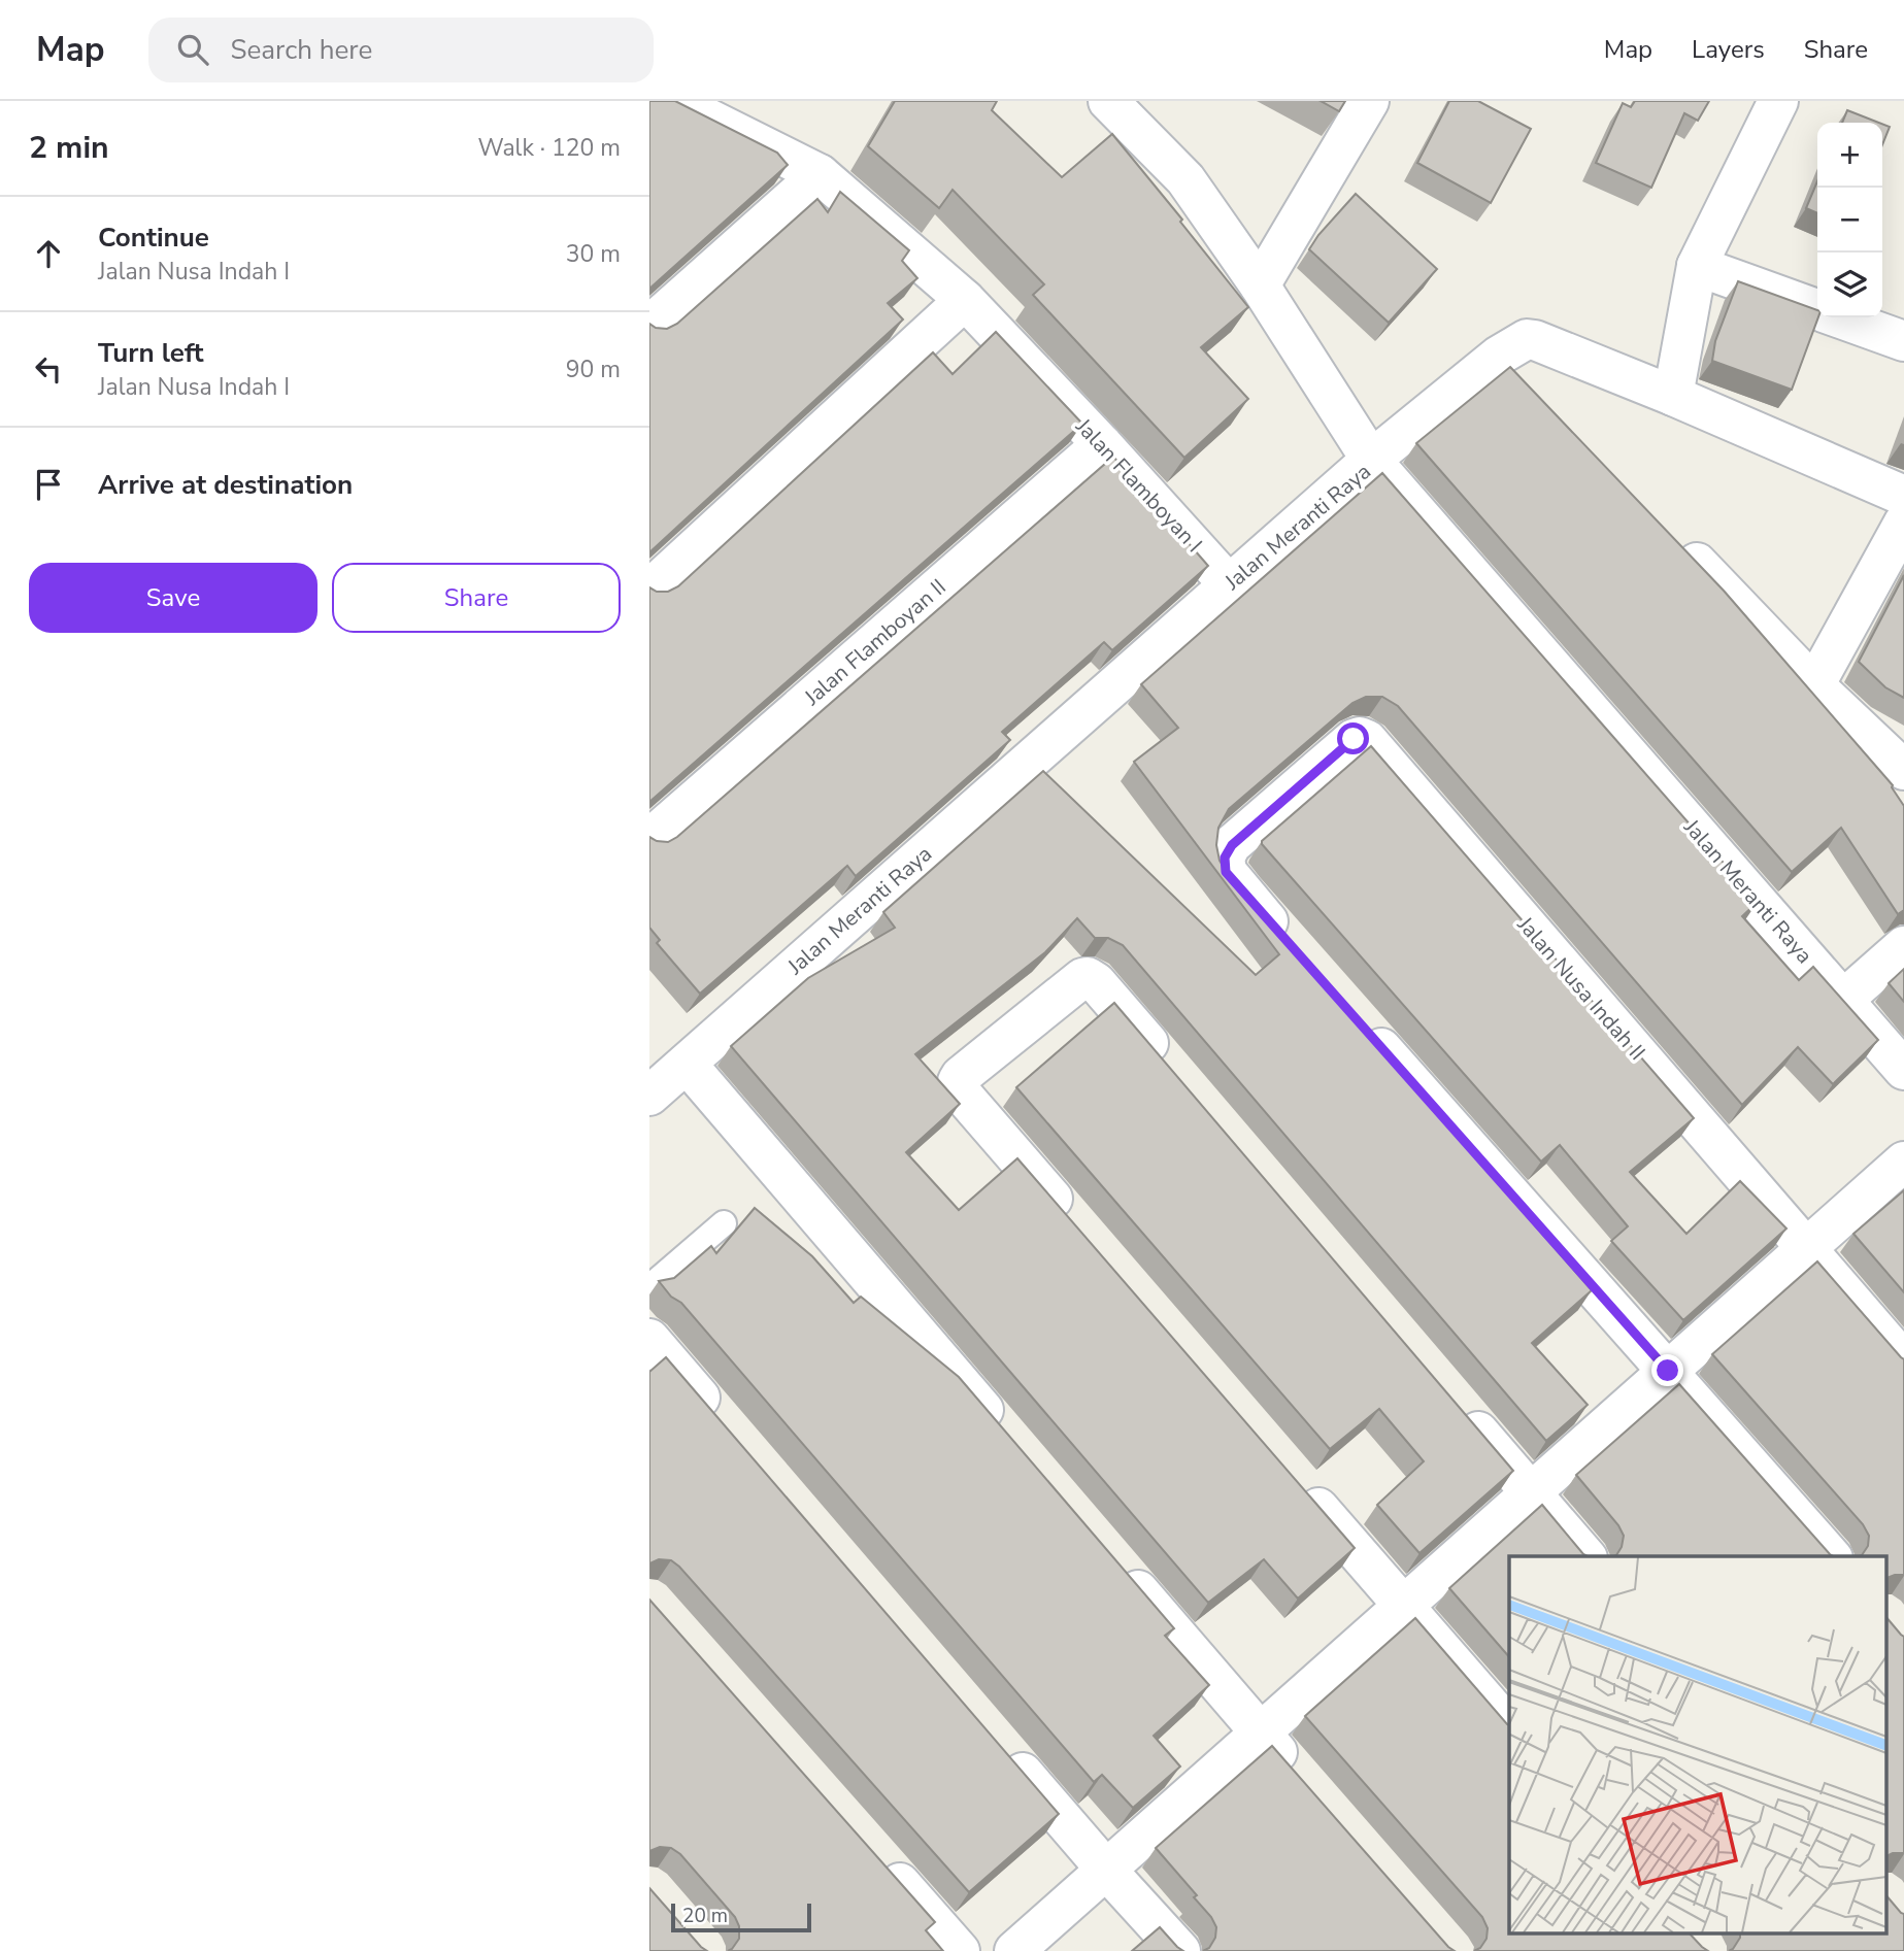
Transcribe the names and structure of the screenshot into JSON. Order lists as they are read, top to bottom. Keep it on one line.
{"streets":{"street":["Jalan Flamboyan I","Jalan Meranti Raya","Jalan Flamboyan II","Jalan Nusa Indah II"]},"crossings":[["Jalan Flamboyan I","Jalan Meranti Raya"],["Jalan Flamboyan I","Jalan Flamboyan II"]],"scale_bar":"20 m","page":{"header":"Map","search":"Search here","nav":["Map","Layers","Share"],"heading":["2 min","Walk · 120 m"],"map_buttons":["+","−"],"list":[["Continue","Jalan Nusa Indah I","30 m"],["Turn left","Jalan Nusa Indah I","90 m"],"Arrive at destination"],"buttons":["Save","Share"],"scale":"20 m"}}
